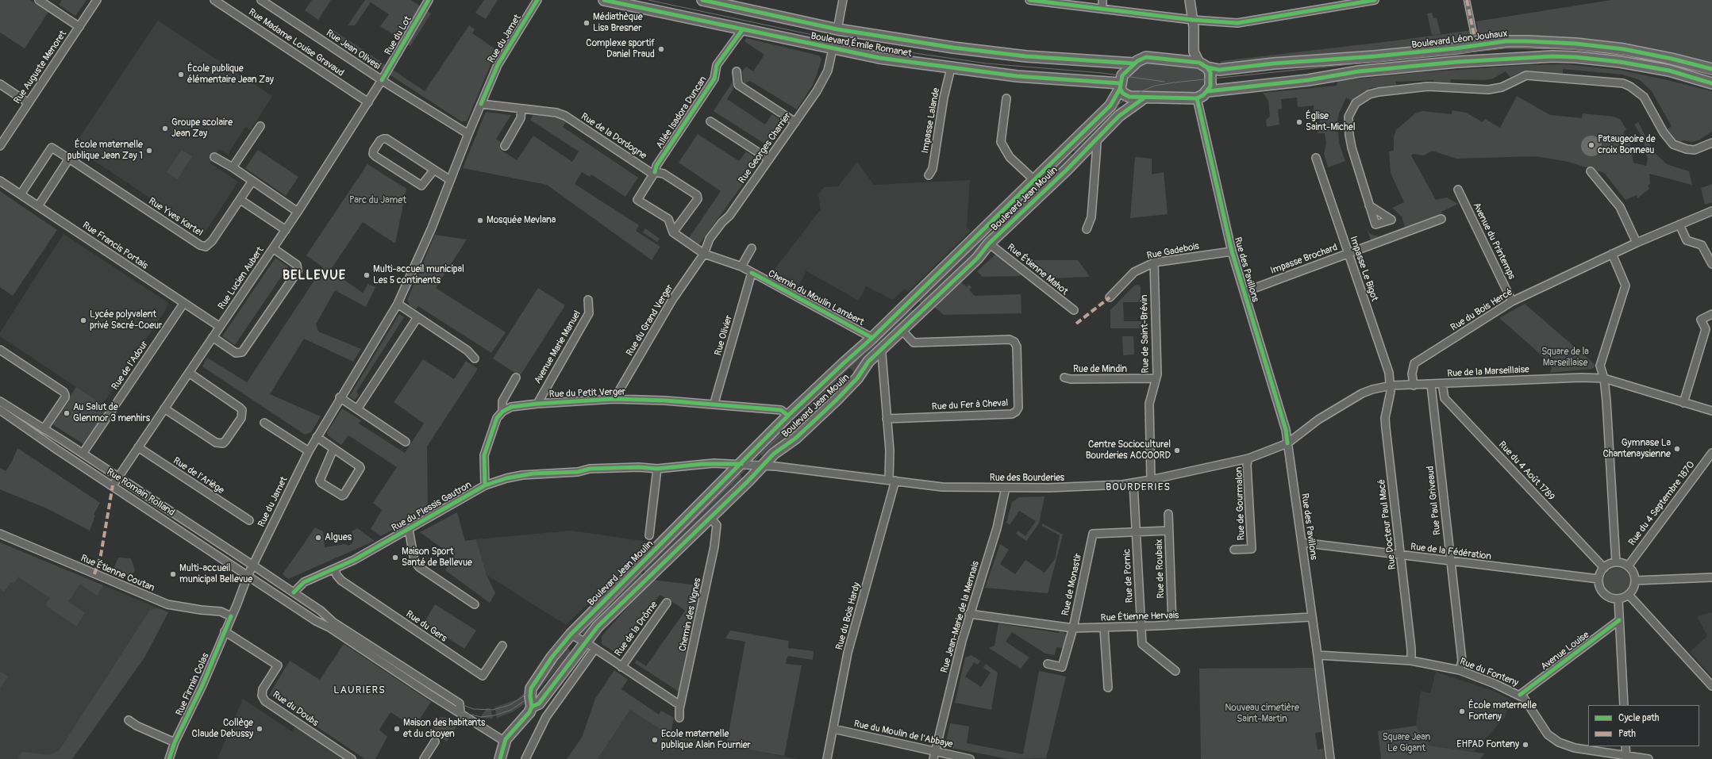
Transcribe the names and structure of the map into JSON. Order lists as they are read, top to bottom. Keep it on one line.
{"streets":{"main road":["Boulevard Léon Jouhaux","Boulevard Émile Romanet","Boulevard Jean Moulin"],"street":["Rue du Lot","Rue du Jamet","Rue Madame Louise Gravaud","Rue Jean Olivesi","Rue Auguste Menoret","Allée Isadora Duncan","Impasse Lalande","Rue de la Dordogne","Rue Georges Charrier","Rue Yves Kartel","Avenue du Printemps","Rue Francis Portais","Rue Gadebois","Impasse Brochard","Impasse Le Bigot","Rue Étienne Mahot","Rue des Pavillons","Rue Lucien Aubert","Chemin du Moulin Lambert","Rue du Bois Hercé","Rue du Grand Verger","Rue de Saint-Brévin","Rue Olivier","Avenue Marie Manuel","Rue de l'Adour","Rue de Mindin","Rue de la Marseillaise","Rue du Petit Verger","Rue du Fer à Cheval","Rue du 4 Août 1789","Rue de l'Ariège","Rue des Bourderies","Rue Romain Rolland","Rue Paul Griveaud","Rue de Gourmalon","Rue du 4 Septembre 1870","Rue du Plessis Gautron","Rue Docteur Paul Macé","Rue de la Fédération","Rue de Roubaix","Rue Étienne Coutan","Rue de Pornic","Rue de Monastir","Chemin des Vignes","Rue du Bois Hardy","Rue Jean-Marie de la Mennais","Rue Étienne Hervais","Rue du Gers","Rue de la Drôme","Avenue Louise","Rue du Fonteny","Rue Firmin Colas","Rue du Doubs","Rue du Moulin de l'Abbaye"]},"crossings":[["Rue du Lot","Rue Jean Olivesi"],["Rue du Lot","Rue Lucien Aubert"],["Rue du Jamet","Rue Jean Olivesi"],["Rue du Jamet","Rue de la Dordogne"],["Rue du Jamet","Rue Romain Rolland"],["Rue du Jamet","Rue Firmin Colas"],["Boulevard Léon Jouhaux","Boulevard Émile Romanet"],["Boulevard Léon Jouhaux","Boulevard Jean Moulin"],["Rue Madame Louise Gravaud","Rue Lucien Aubert"],["Boulevard Émile Romanet","Allée Isadora Duncan"],["Boulevard Émile Romanet","Impasse Lalande"],["Boulevard Émile Romanet","Rue Georges Charrier"],["Boulevard Émile Romanet","Boulevard Jean Moulin"],["Rue Jean Olivesi","Rue Lucien Aubert"],["Allée Isadora Duncan","Rue de la Dordogne"],["Rue Georges Charrier","Chemin du Moulin Lambert"],["Rue Georges Charrier","Rue du Grand Verger"],["Boulevard Jean Moulin","Rue Étienne Mahot"],["Boulevard Jean Moulin","Chemin du Moulin Lambert"],["Boulevard Jean Moulin","Rue du Petit Verger"],["Boulevard Jean Moulin","Rue du Fer à Cheval"],["Boulevard Jean Moulin","Rue des Bourderies"],["Boulevard Jean Moulin","Rue du Plessis Gautron"],["Boulevard Jean Moulin","Chemin des Vignes"],["Boulevard Jean Moulin","Rue du Bois Hardy"],["Boulevard Jean Moulin","Rue de la Drôme"],["Avenue du Printemps","Rue du Bois Hercé"],["Rue Francis Portais","Rue Lucien Aubert"],["Rue Francis Portais","Rue de l'Adour"],["Rue Gadebois","Rue des Pavillons"],["Rue Gadebois","Rue de Saint-Brévin"],["Impasse Brochard","Impasse Le Bigot"],["Impasse Brochard","Rue des Pavillons"],["Impasse Le Bigot","Rue Docteur Paul Macé"],["Rue des Pavillons","Rue des Bourderies"],["Rue des Pavillons","Rue de la Fédération"],["Rue des Pavillons","Rue Étienne Hervais"],["Rue des Pavillons","Rue du Fonteny"],["Rue Lucien Aubert","Rue de l'Ariège"],["Rue Lucien Aubert","Rue Romain Rolland"],["Chemin du Moulin Lambert","Rue du Grand Verger"],["Chemin du Moulin Lambert","Rue Olivier"],["Rue du Bois Hercé","Rue de la Marseillaise"],["Rue du Grand Verger","Rue du Petit Verger"],["Rue de Saint-Brévin","Rue de Mindin"],["Rue de Saint-Brévin","Rue des Bourderies"],["Rue Olivier","Rue du Petit Verger"],["Avenue Marie Manuel","Rue du Petit Verger"],["Rue de l'Adour","Rue Romain Rolland"],["Rue de la Marseillaise","Rue du 4 Août 1789"],["Rue de la Marseillaise","Rue Paul Griveaud"],["Rue du Fer à Cheval","Rue du Bois Hardy"],["Rue du 4 Août 1789","Rue du 4 Septembre 1870"],["Rue du 4 Août 1789","Rue de la Fédération"],["Rue des Bourderies","Rue de Gourmalon"],["Rue des Bourderies","Rue du Plessis Gautron"],["Rue des Bourderies","Rue de Pornic"],["Rue des Bourderies","Rue du Bois Hardy"],["Rue des Bourderies","Rue Jean-Marie de la Mennais"],["Rue Romain Rolland","Rue du Plessis Gautron"],["Rue Romain Rolland","Rue Firmin Colas"],["Rue Paul Griveaud","Rue de la Fédération"],["Rue Paul Griveaud","Rue du Fonteny"],["Rue du 4 Septembre 1870","Rue de la Fédération"],["Rue du Plessis Gautron","Rue du Gers"],["Rue Docteur Paul Macé","Rue de la Fédération"],["Rue Docteur Paul Macé","Rue du Fonteny"],["Rue de Roubaix","Rue de Pornic"],["Rue de Roubaix","Rue de Monastir"],["Rue de Roubaix","Rue Étienne Hervais"],["Rue Étienne Coutan","Rue Firmin Colas"],["Rue de Pornic","Rue de Monastir"],["Rue de Pornic","Rue Étienne Hervais"],["Rue de Monastir","Rue Étienne Hervais"],["Rue du Bois Hardy","Rue du Moulin de l'Abbaye"],["Rue Jean-Marie de la Mennais","Rue Étienne Hervais"],["Rue Jean-Marie de la Mennais","Rue du Moulin de l'Abbaye"],["Avenue Louise","Rue du Fonteny"],["Rue Firmin Colas","Rue du Doubs"]],"districts":["BELLEVUE","BOURDERIES","LAURIERS"],"parks":["Parc du Jamet","Square de la Marseillaise","Nouveau cimetière Saint-Martin","Square Jean Le Gigant"],"places":["Médiathèque Lisa Bresner","Complexe sportif Daniel Praud","École publique élémentaire Jean Zay","Église Saint-Michel","Groupe scolaire Jean Zay","Pataugeoire de croix Bonneau","École maternelle publique Jean Zay 1","Mosquée Mevlana","Multi-accueil municipal Les 5 continents","Lycée polyvalent privé Sacré-Coeur","Au Salut de Glenmor 3 menhirs","Gymnase La Chantenaysienne","Centre Socioculturel Bourderies ACCOORD","Algues","Maison Sport Santé de Bellevue","Multi-accueil municipal Bellevue","École maternelle Fonteny","Collège Claude Debussy","Maison des habitants et du citoyen","Ecole maternelle publique Alain Fournier","EHPAD Fonteny"],"legend":["Cycle path","Path"]}
